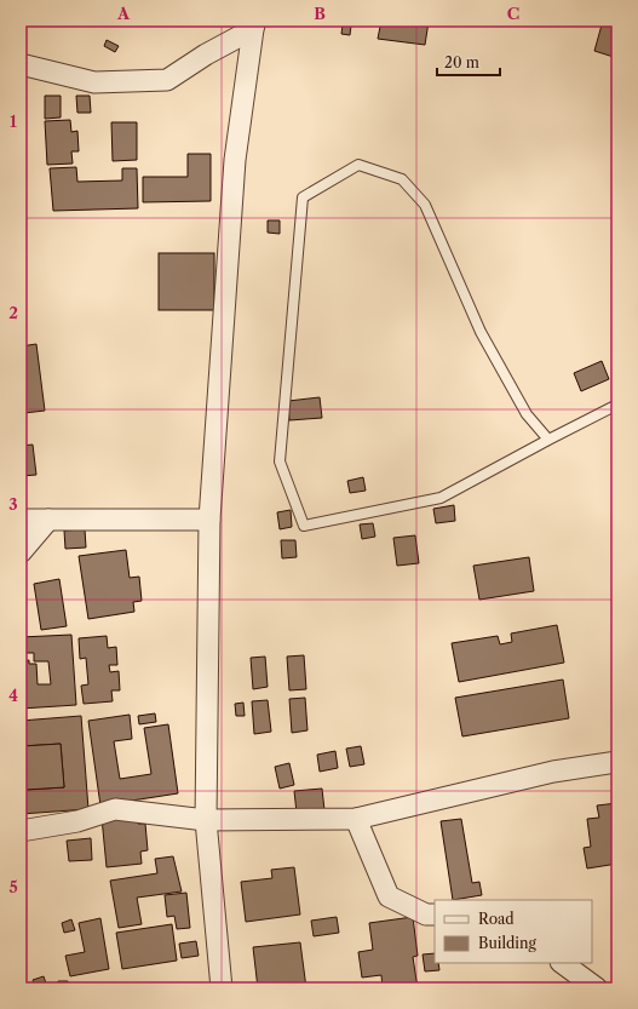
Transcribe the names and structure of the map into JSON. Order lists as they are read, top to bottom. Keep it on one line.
{"legend":["Road","Building"],"scale_bar":"20 m","grid":{"columns":["A","B","C"],"rows":["1","2","3","4","5"]}}
